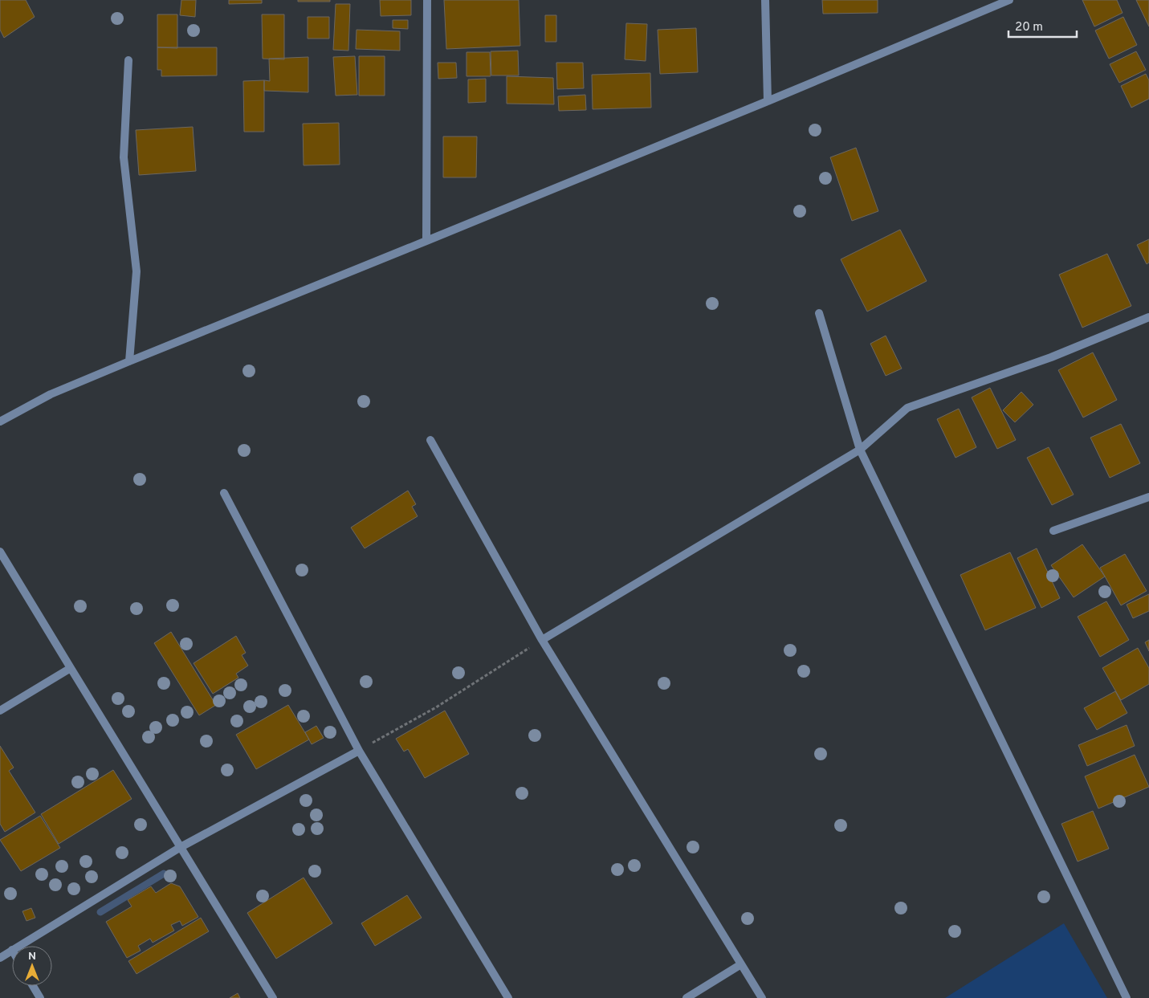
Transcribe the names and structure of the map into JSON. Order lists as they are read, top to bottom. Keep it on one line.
{"scale_bar":"20 m","north":"top"}
